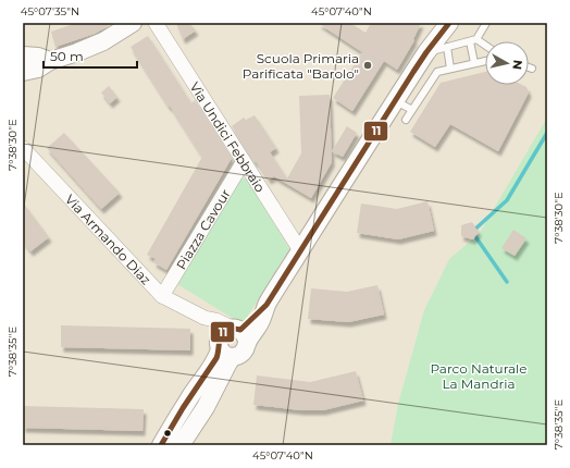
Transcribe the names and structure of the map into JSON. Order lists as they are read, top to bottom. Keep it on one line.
{"streets":{"street":["Via Undici Febbraio","Piazza Cavour","Via Armando Diaz"]},"crossings":[["Via Undici Febbraio","Piazza Cavour"],["Piazza Cavour","Via Armando Diaz"]],"parks":["Parco Naturale La Mandria"],"places":["Scuola Primaria Parificata \"Barolo\""],"lines":["transit line 11"],"scale_bar":"50 m","north":"right","coordinates":["45°07'35\"N","45°07'40\"N","7°38'30\"E","7°38'35\"E"]}
